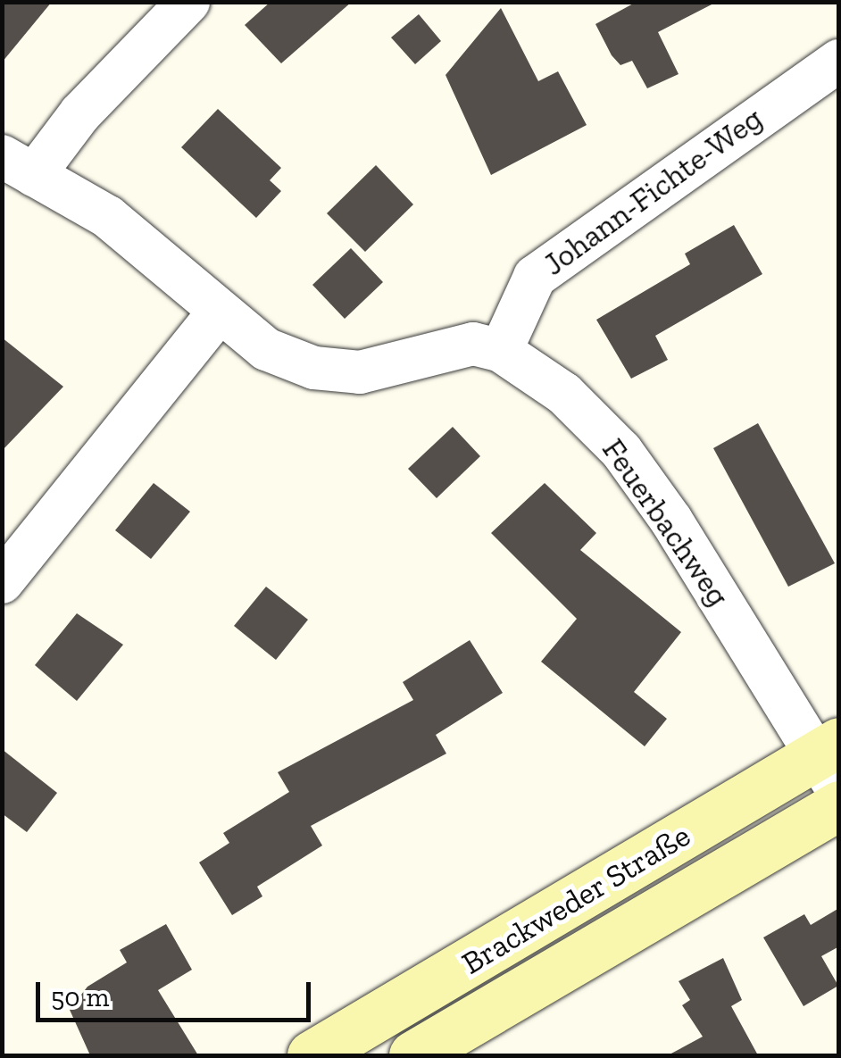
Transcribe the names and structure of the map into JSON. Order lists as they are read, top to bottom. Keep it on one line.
{"streets":{"main road":["Brackweder Straße"],"street":["Johann-Fichte-Weg","Feuerbachweg"]},"crossings":[["Johann-Fichte-Weg","Feuerbachweg"],["Feuerbachweg","Brackweder Straße"]],"scale_bar":"50 m"}
